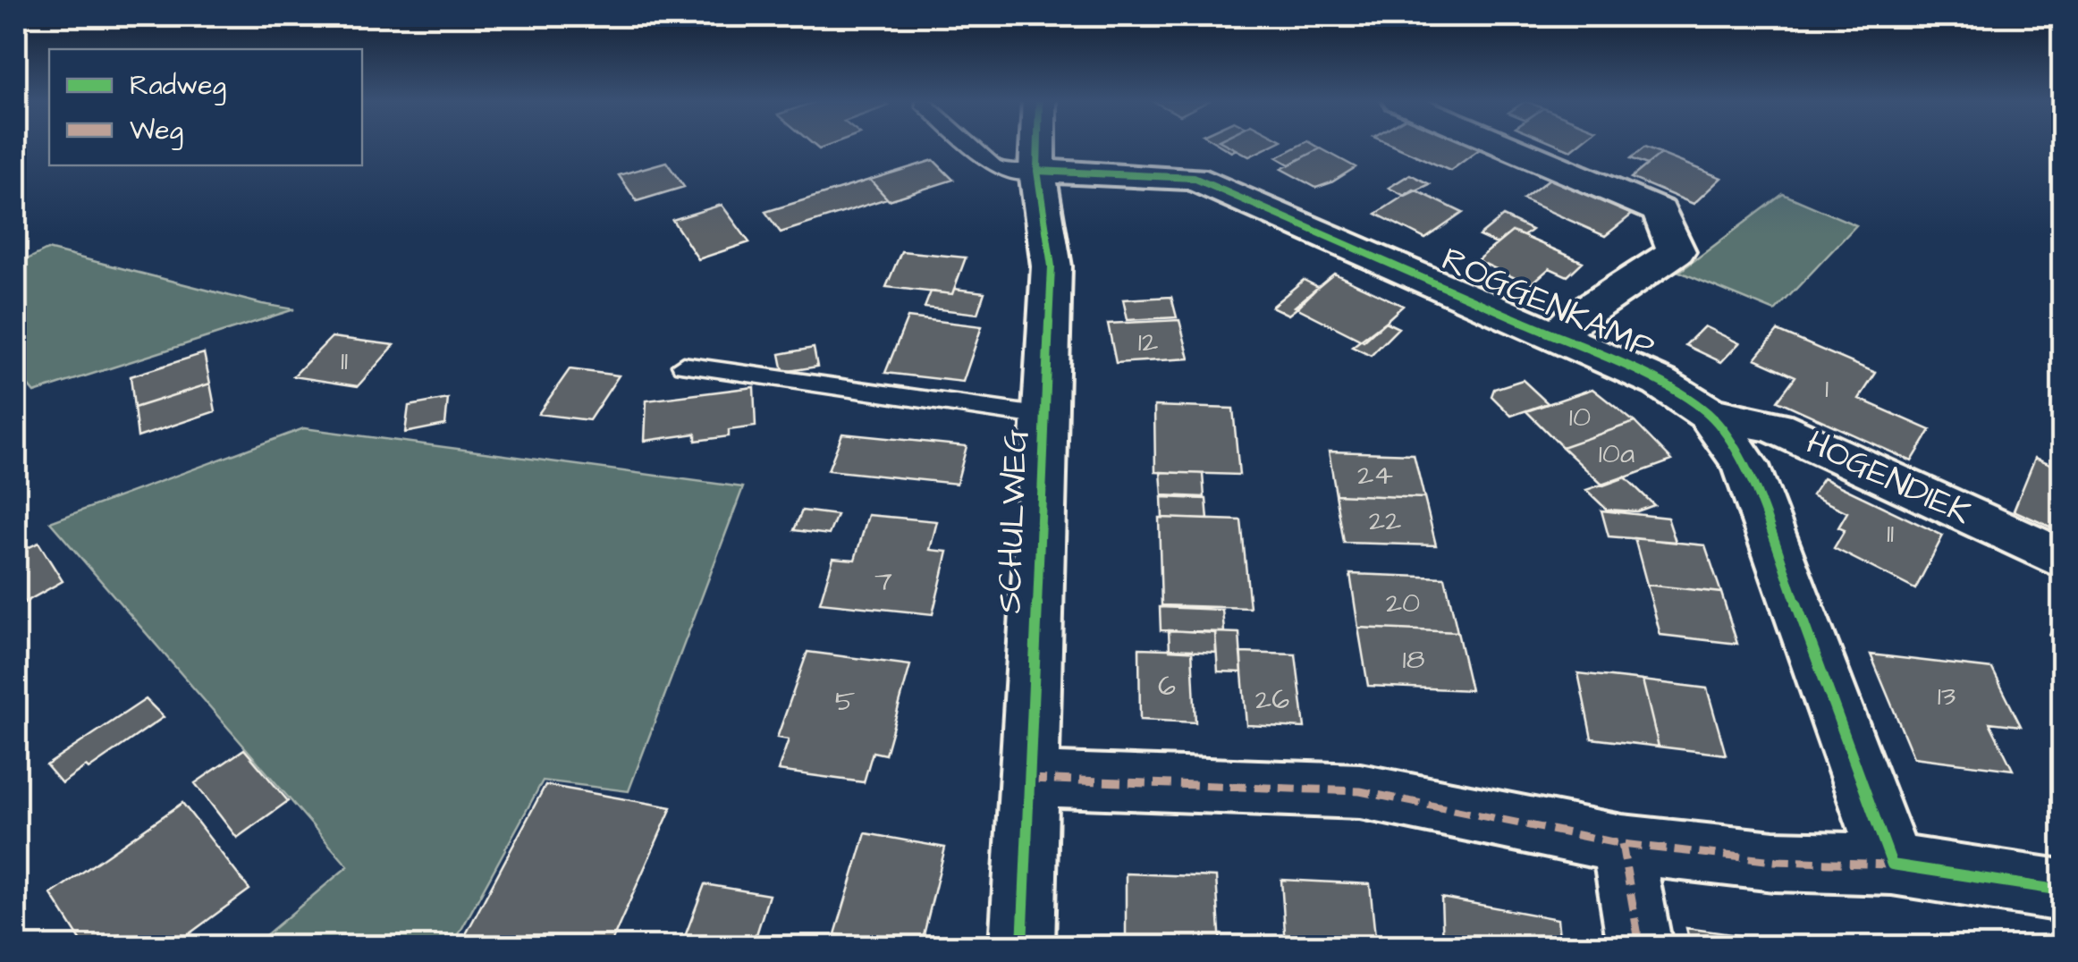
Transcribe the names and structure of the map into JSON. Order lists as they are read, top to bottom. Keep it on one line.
{"streets":{"street":["ROGGENKAMP","HOGENDIEK","SCHULWEG"]},"crossings":[["ROGGENKAMP","HOGENDIEK"],["ROGGENKAMP","SCHULWEG"]],"house_numbers":["12","11","1","10","10a","24","22","11","7","20","18","6","13","26","5"],"legend":["Radweg","Weg"]}
